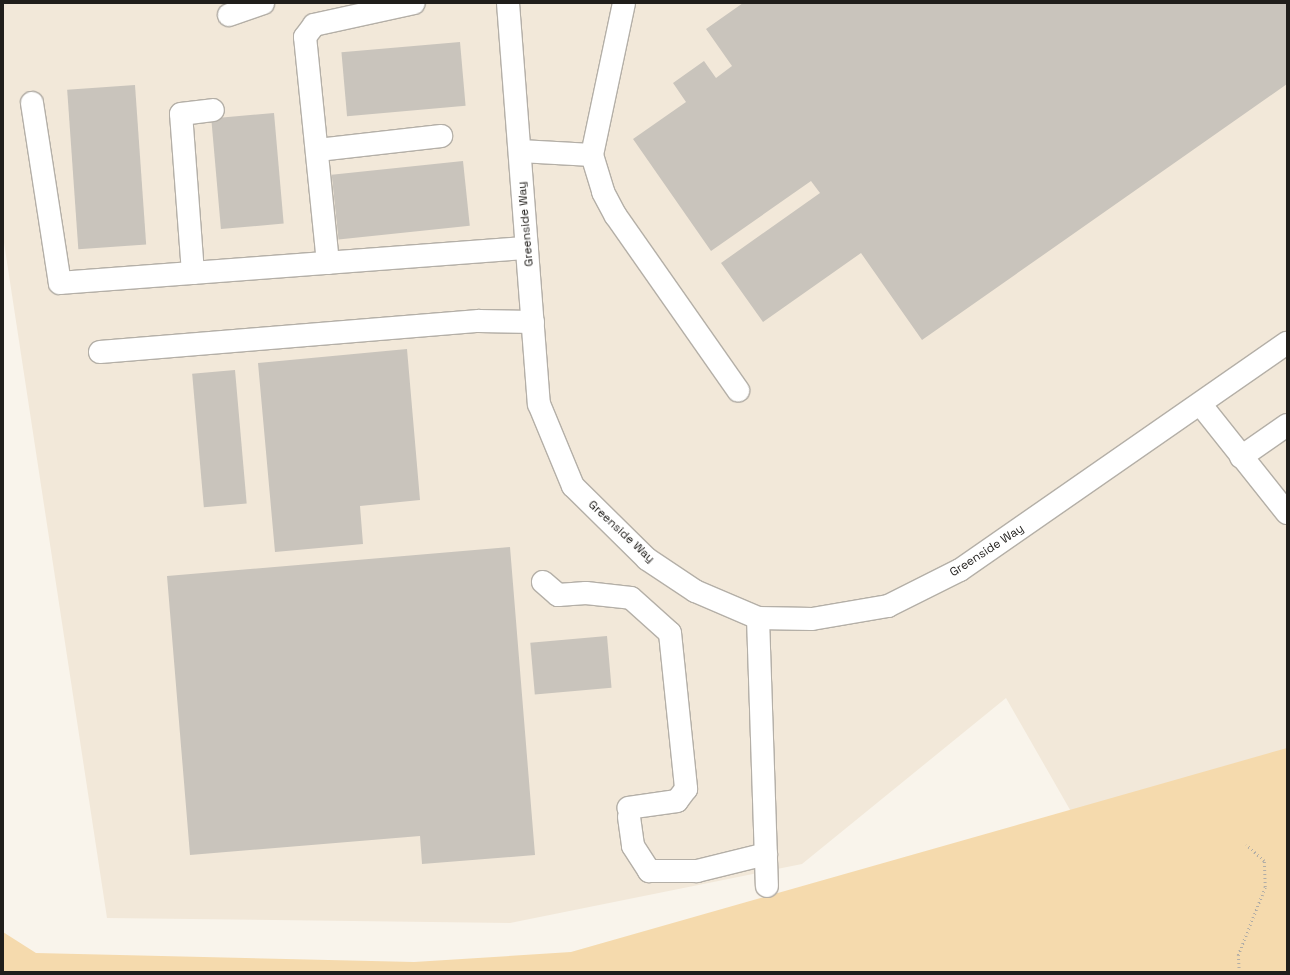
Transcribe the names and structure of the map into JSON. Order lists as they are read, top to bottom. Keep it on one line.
{"streets":{"lane":["Greenside Way"]}}
